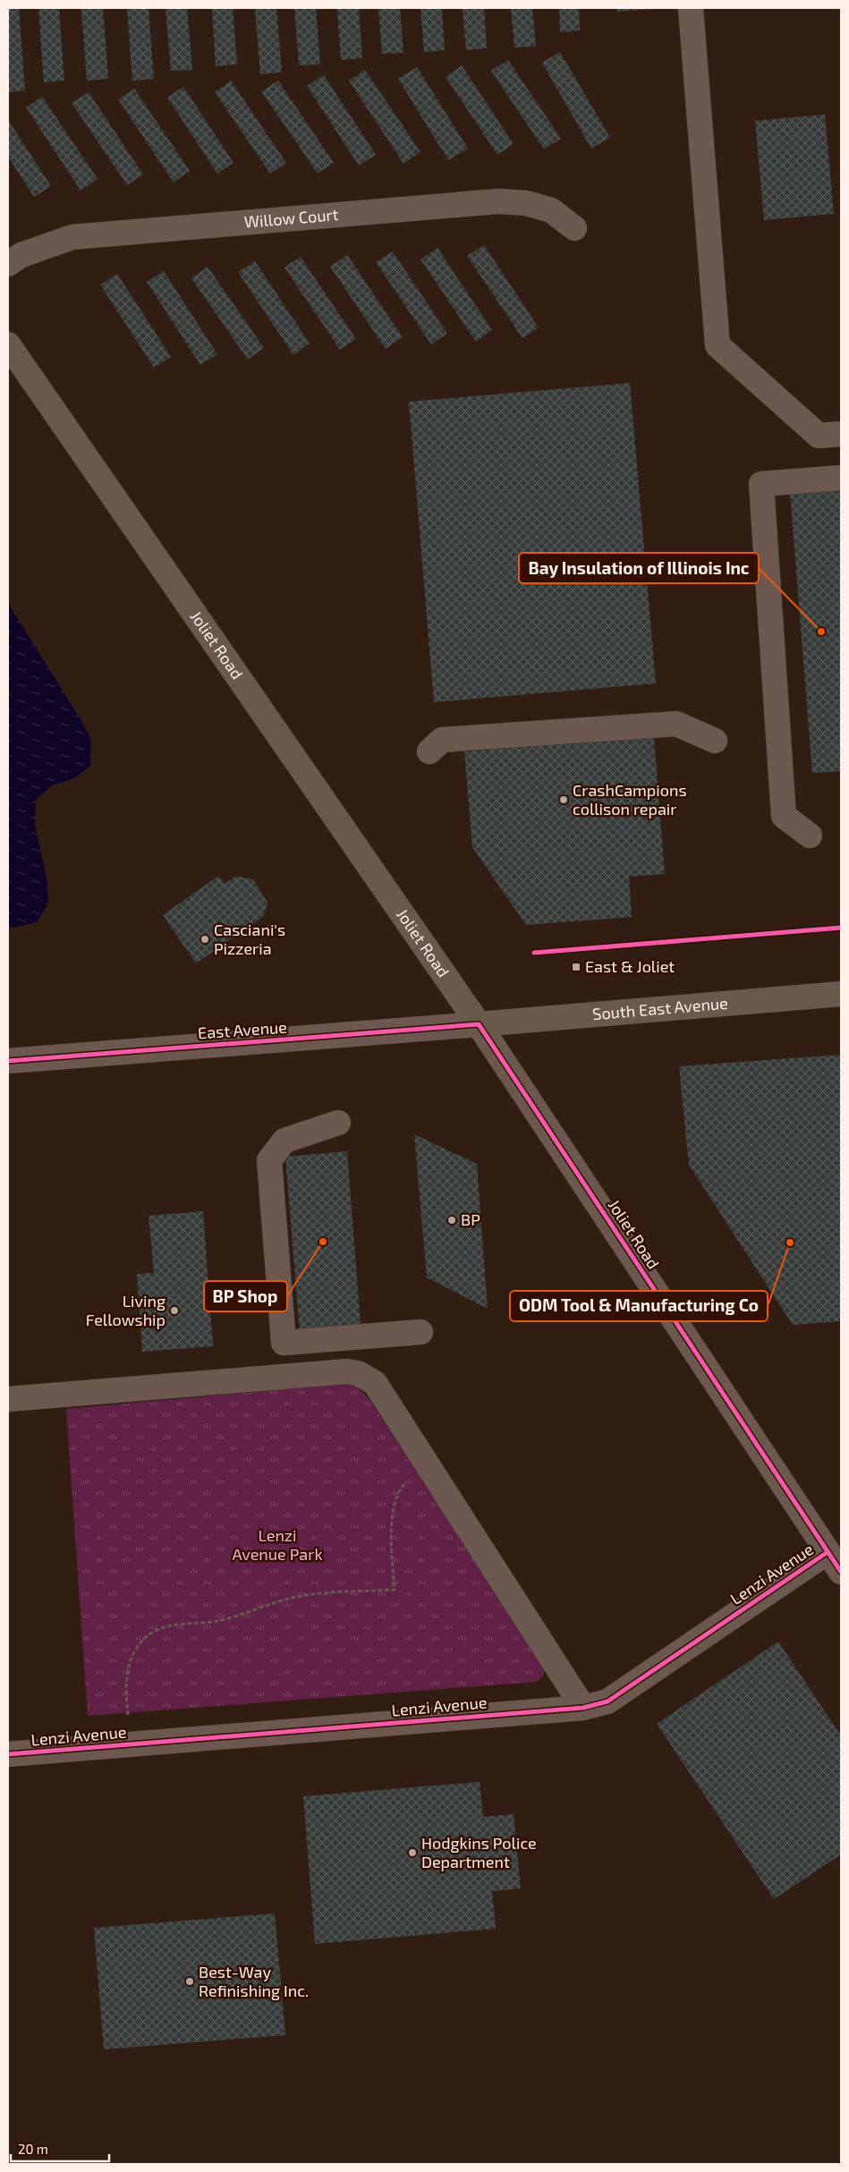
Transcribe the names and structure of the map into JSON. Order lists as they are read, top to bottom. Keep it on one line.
{"streets":{"main road":["Joliet Road","South East Avenue"],"street":["Willow Court","East Avenue","Lenzi Avenue"]},"crossings":[["Joliet Road","South East Avenue"],["Joliet Road","East Avenue"],["Joliet Road","Lenzi Avenue"],["South East Avenue","East Avenue"]],"parks":["Lenzi Avenue Park"],"places":{"other":["Bay Insulation of Illinois Inc","CrashCampions collison repair","Casciani's Pizzeria","BP","BP Shop","ODM Tool & Manufacturing Co","Living Fellowship","Hodgkins Police Department","Best-Way Refinishing Inc."],"transit":["East & Joliet"]},"scale_bar":"20 m"}
